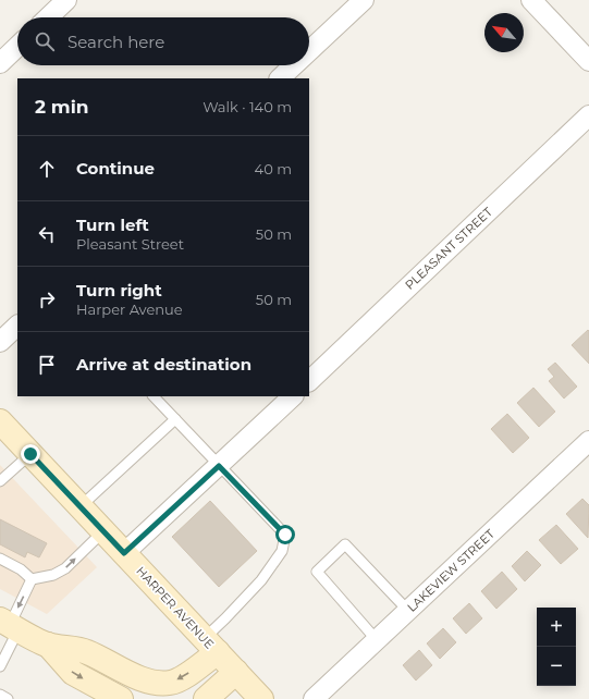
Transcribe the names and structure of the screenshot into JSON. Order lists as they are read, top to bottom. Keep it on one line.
{"streets":{"main road":["HARPER AVENUE"],"street":["PLEASANT STREET","LAKEVIEW STREET"]},"north":"top left","page":{"search":"Search here","heading":["2 min","Walk · 140 m"],"list":[["Continue","40 m"],["Turn left","Pleasant Street","50 m"],["Turn right","Harper Avenue","50 m"],"Arrive at destination"],"map_buttons":["+","−"]}}
